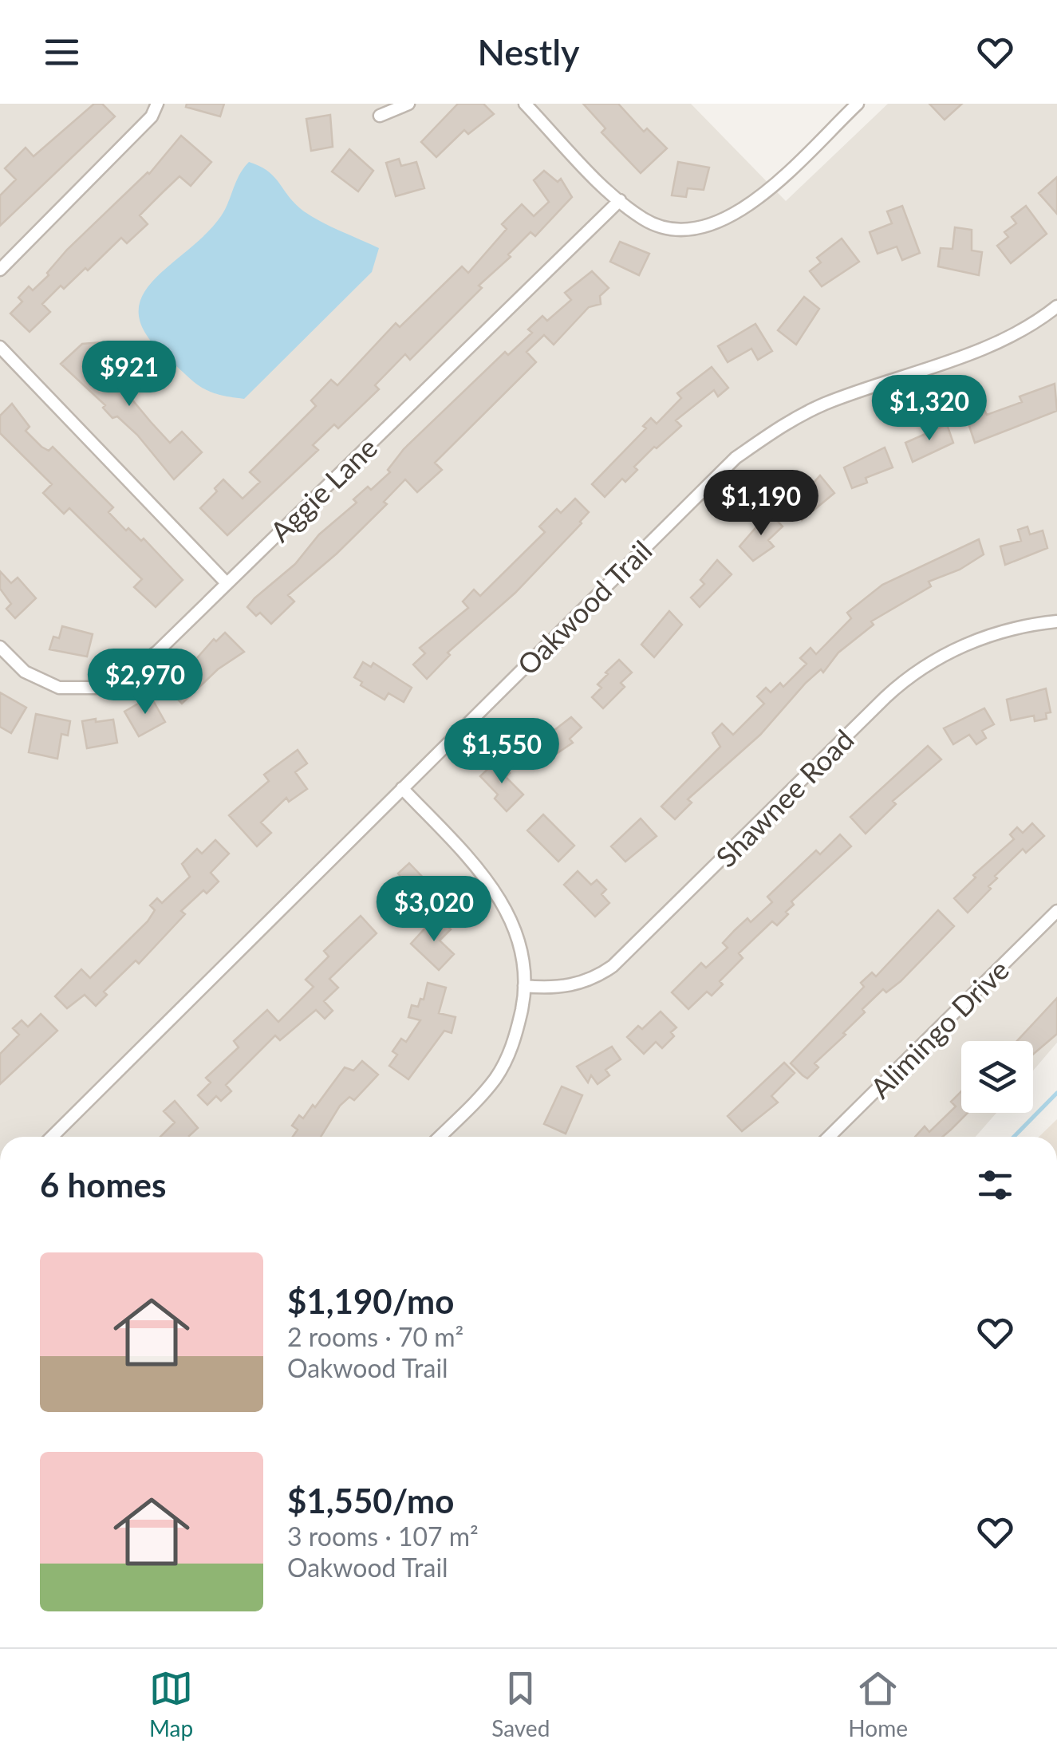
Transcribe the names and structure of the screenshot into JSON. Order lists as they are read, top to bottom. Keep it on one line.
{"streets":{"street":["Aggie Lane","Oakwood Trail","Shawnee Road","Alimingo Drive"]},"page":{"header":"Nestly","price":["$921","$1,320","$1,190","$2,970","$1,550","$3,020"],"heading":"6 homes","list":[{"name":"$1,190/mo","note":"2 rooms · 70 m² · Oakwood Trail"},{"name":"$1,550/mo","note":"3 rooms · 107 m² · Oakwood Trail"}],"tabs":["Map","Saved","Home"]}}
